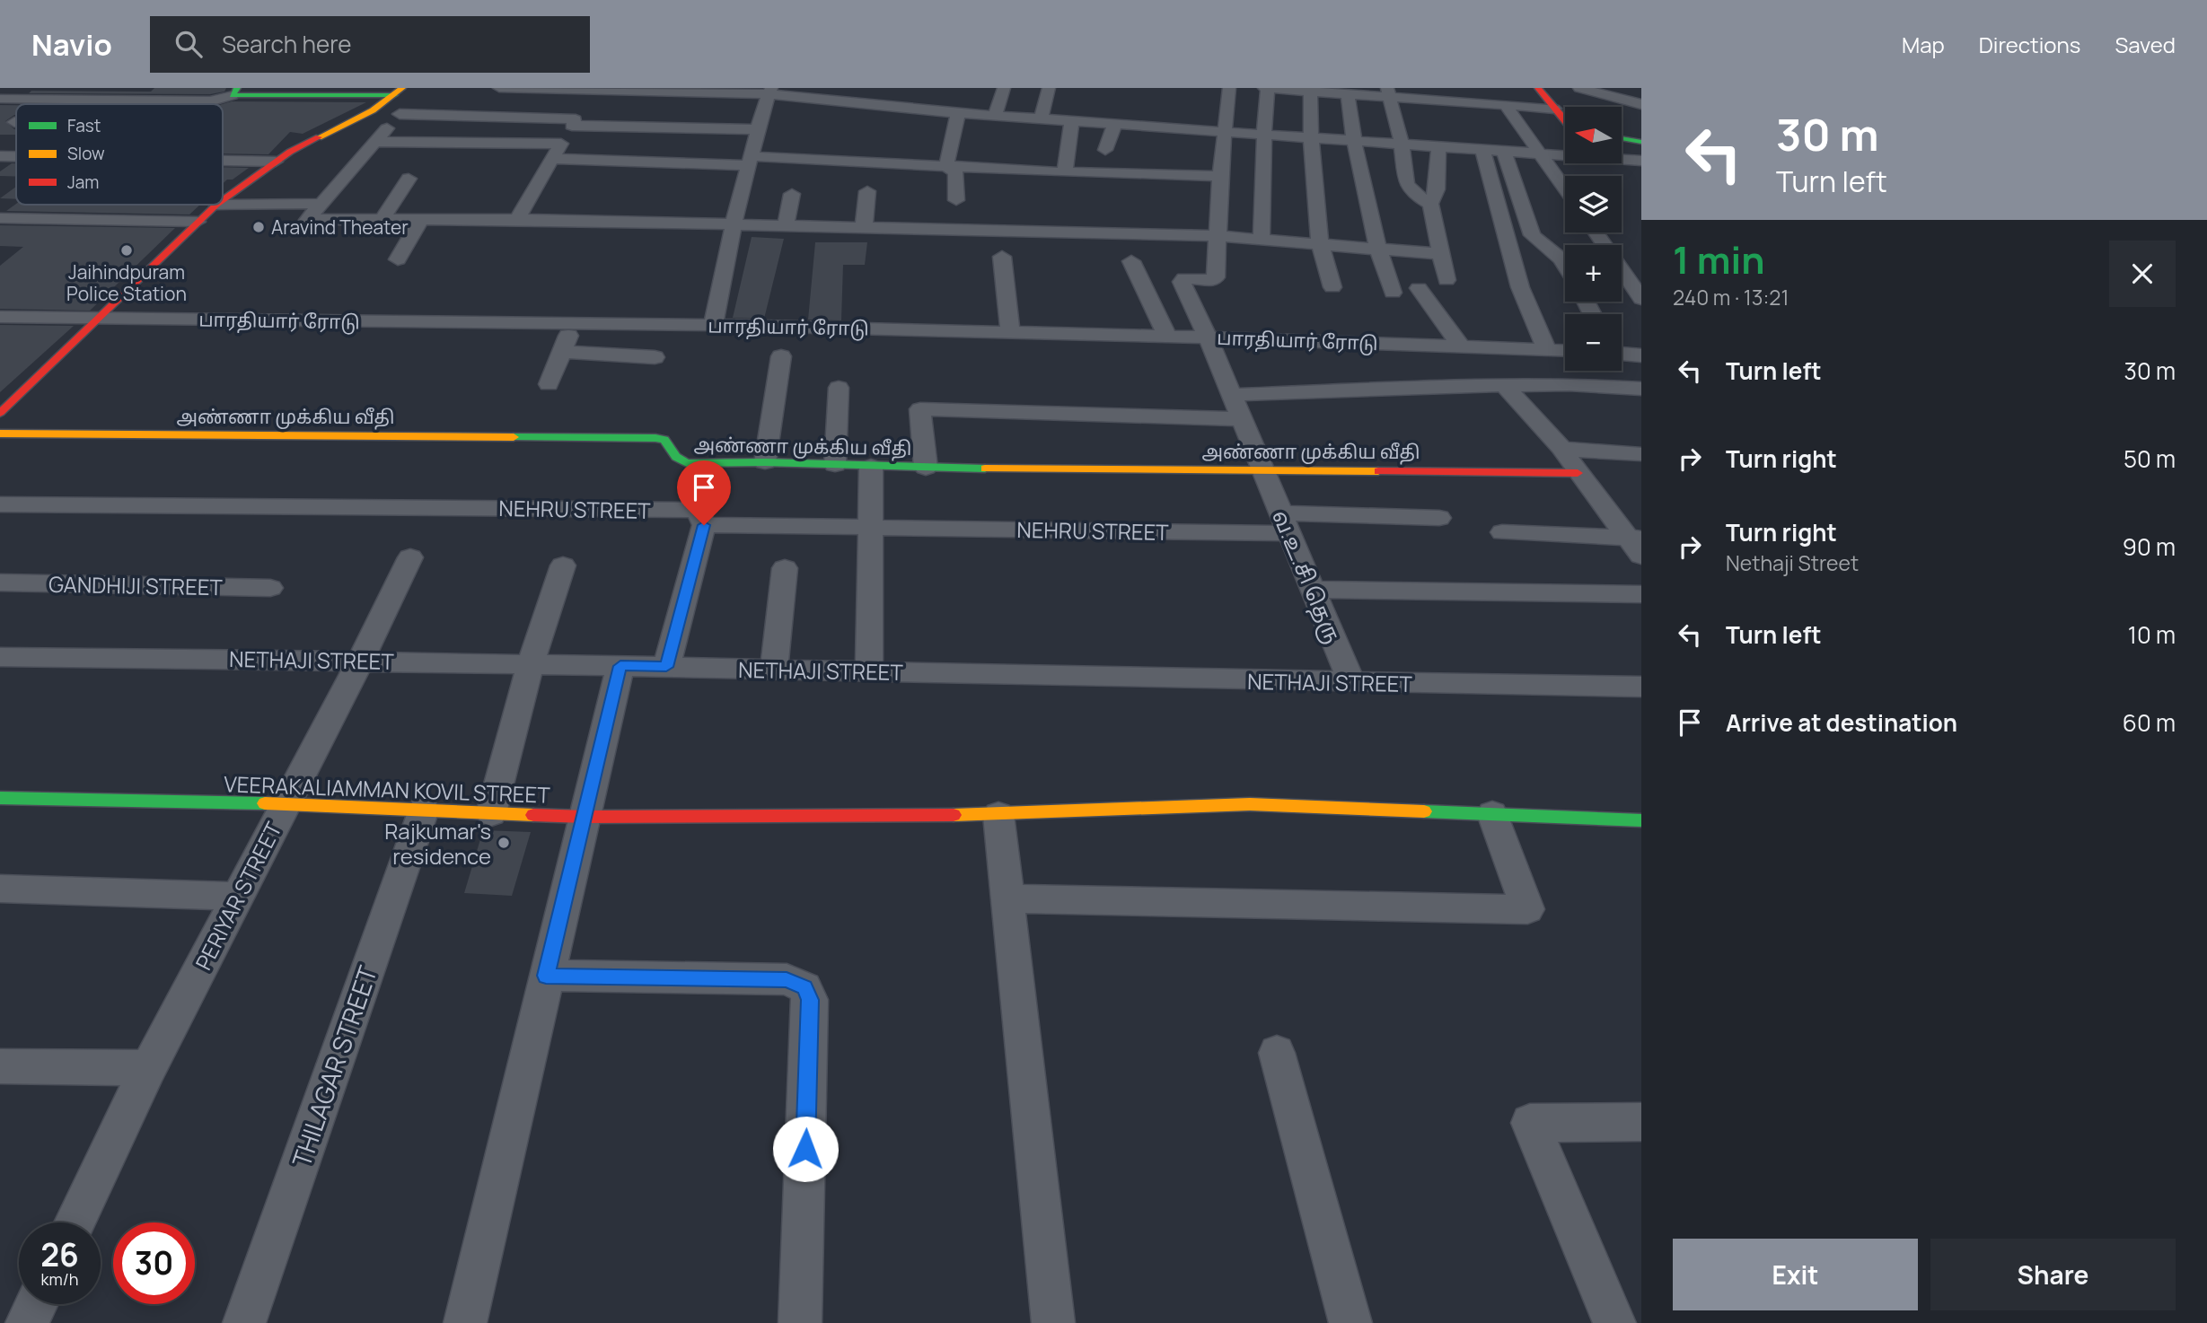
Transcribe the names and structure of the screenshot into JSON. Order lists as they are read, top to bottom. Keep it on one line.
{"streets":{"street":["பாரதியார் ரோடு","அண்ணா முக்கிய வீதி","NEHRU STREET","வ.உ.சி தெரு","GANDHIJI STREET","NETHAJI STREET","VEERAKALIAMMAN KOVIL STREET","PERIYAR STREET","THILAGAR STREET"]},"crossings":[["பாரதியார் ரோடு","வ.உ.சி தெரு"],["அண்ணா முக்கிய வீதி","வ.உ.சி தெரு"],["NEHRU STREET","வ.உ.சி தெரு"],["வ.உ.சி தெரு","NETHAJI STREET"],["NETHAJI STREET","PERIYAR STREET"],["VEERAKALIAMMAN KOVIL STREET","PERIYAR STREET"],["VEERAKALIAMMAN KOVIL STREET","THILAGAR STREET"]],"places":["Aravind Theater","Jaihindpuram Police Station","Rajkumar's residence"],"legend":["Fast","Slow","Jam"],"north":"left","page":{"header":"Navio","search":"Search here","nav":["Map","Directions","Saved"],"turn":["30 m","Turn left"],"map_buttons":["+","−"],"heading":["1 min","240 m · 13:21"],"list":[{"name":"Turn left","value":"30 m"},{"name":"Turn right","value":"50 m"},{"name":"Turn right","note":"Nethaji Street","value":"90 m"},{"name":"Turn left","value":"10 m"},{"name":"Arrive at destination","value":"60 m"}],"speed":"26 km/h","limit":"30","buttons":["Exit","Share"]}}
